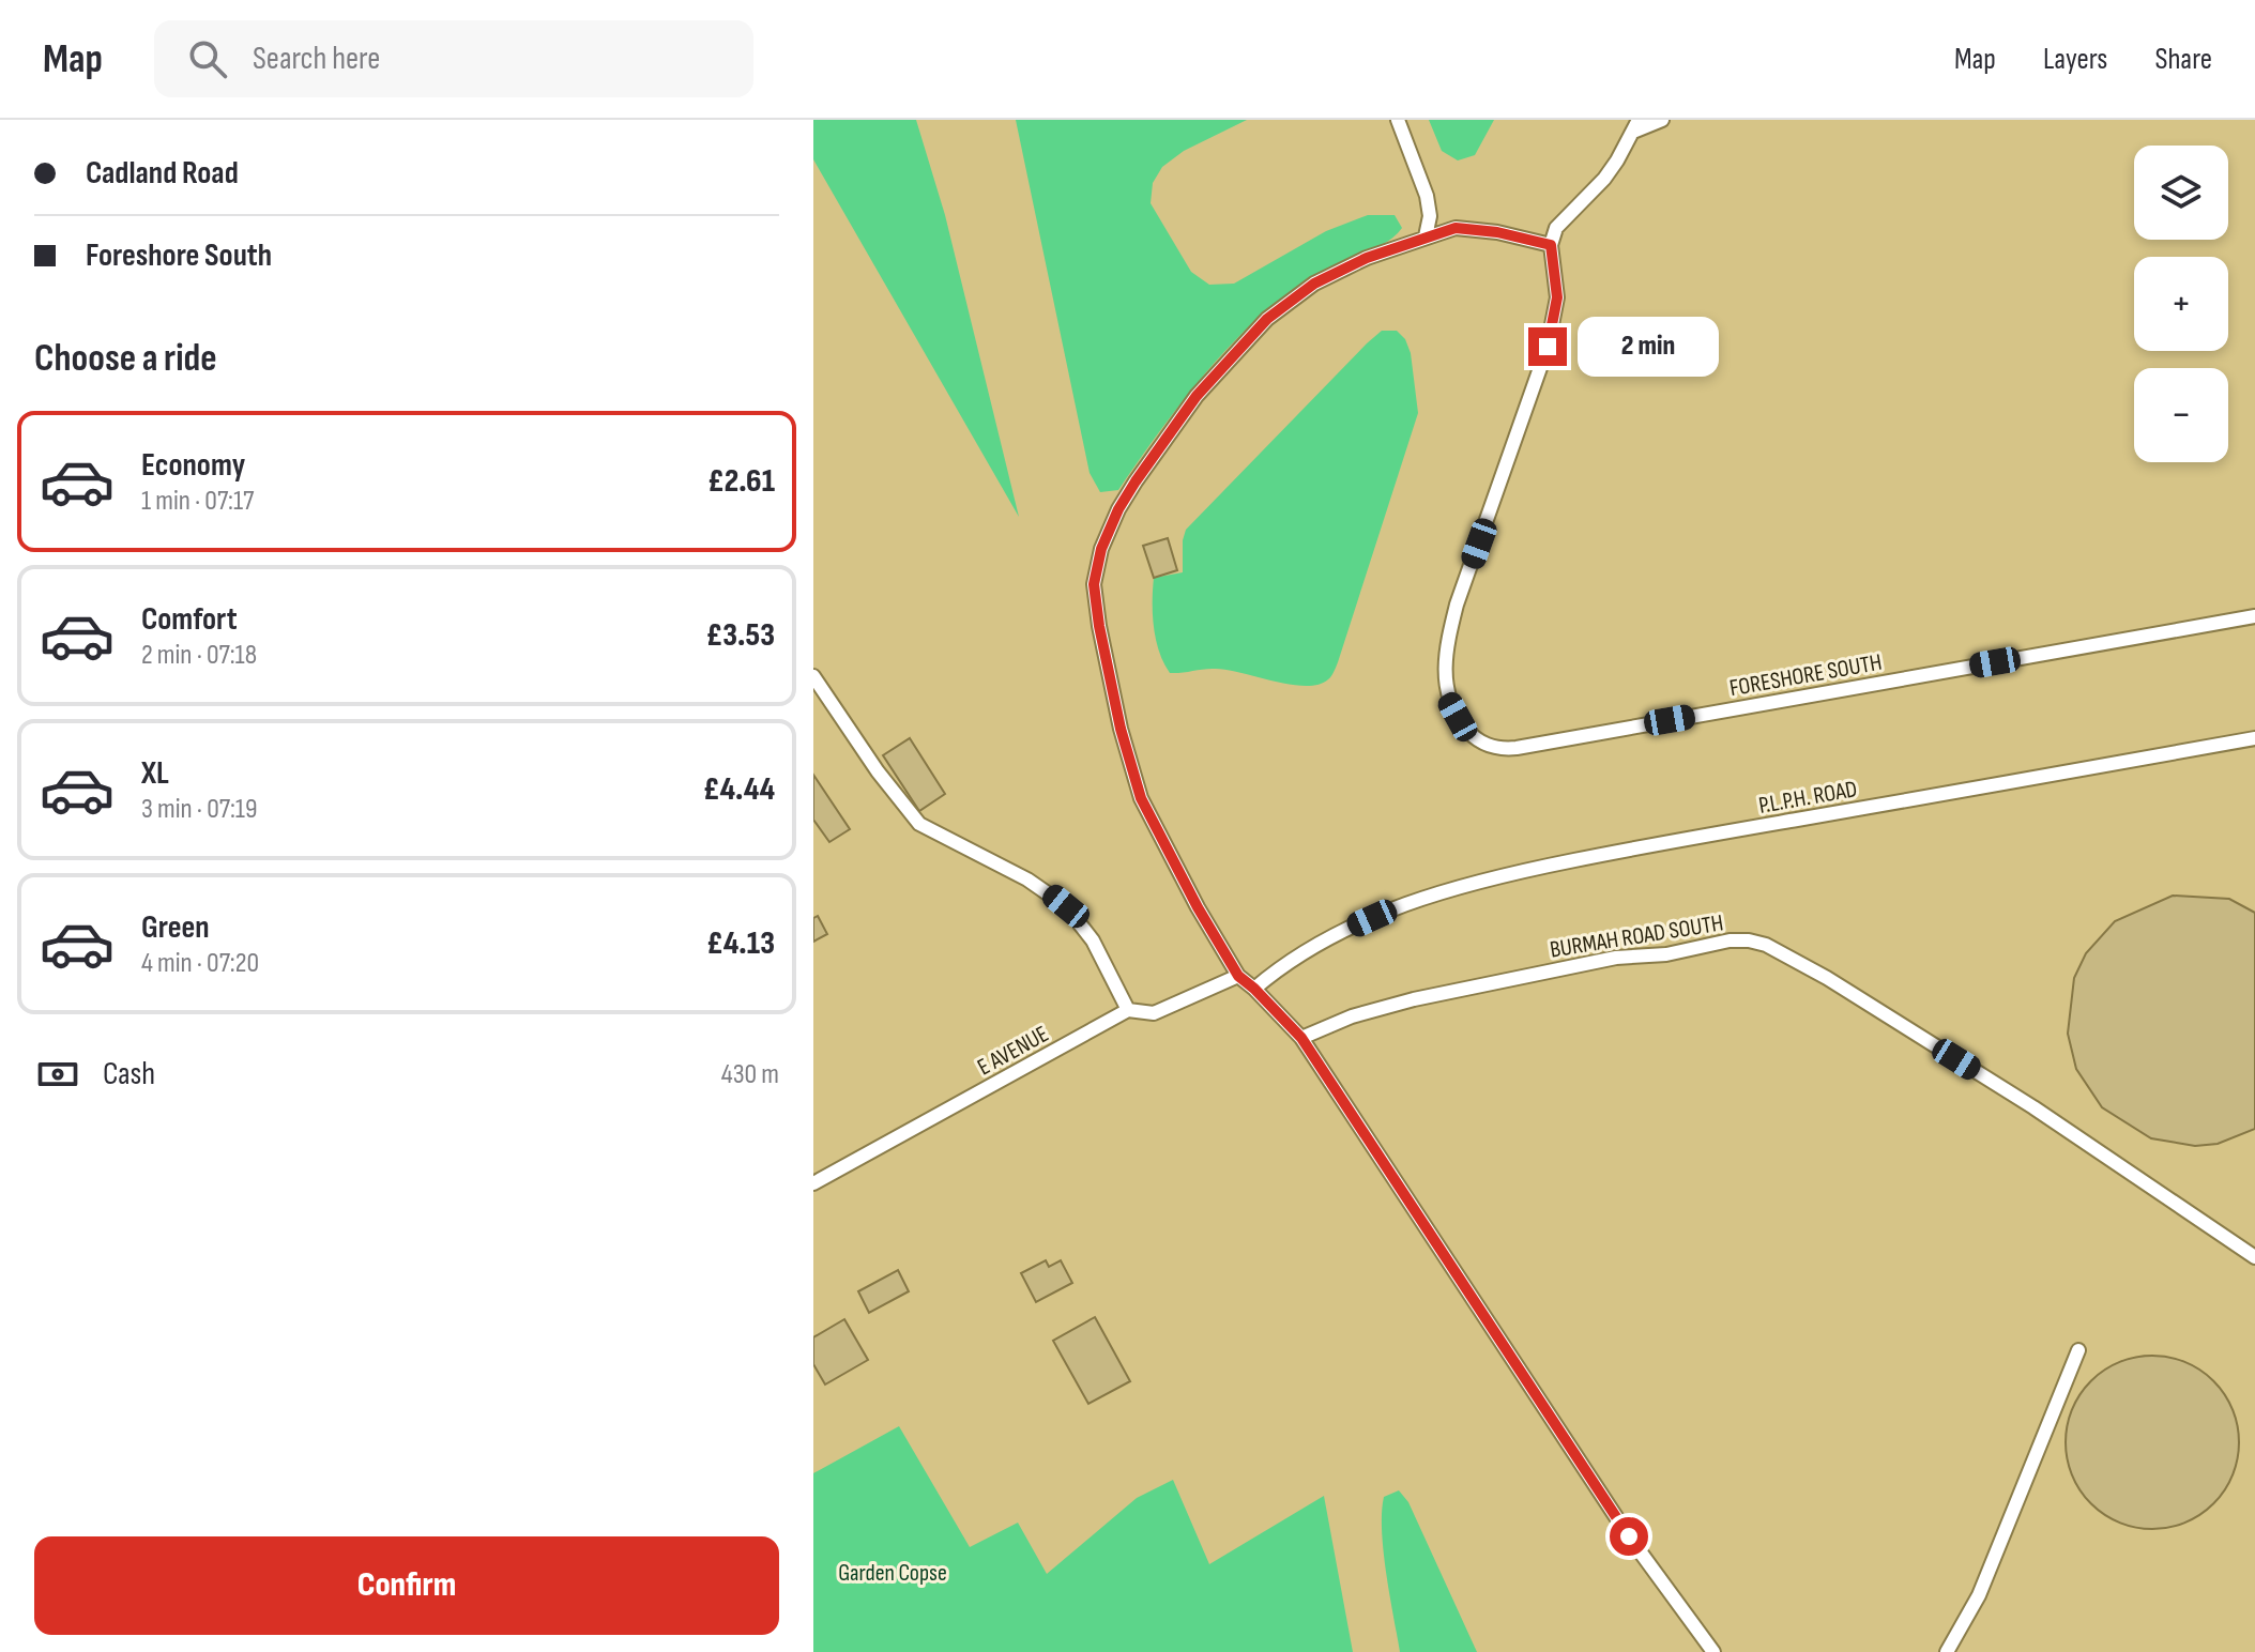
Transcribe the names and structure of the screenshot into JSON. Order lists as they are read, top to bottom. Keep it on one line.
{"streets":{"lane":["FORESHORE SOUTH","P.L.P.H. ROAD","BURMAH ROAD SOUTH","E AVENUE"]},"parks":["Garden Copse"],"page":{"header":"Map","search":"Search here","nav":["Map","Layers","Share"],"banner":["Cadland Road","Foreshore South"],"map_buttons":["+","−"],"heading":"Choose a ride","bubble":"2 min","list":[{"name":"Economy","note":"1 min · 07:17","value":"£2.61"},{"name":"Comfort","note":"2 min · 07:18","value":"£3.53"},{"name":"XL","note":"3 min · 07:19","value":"£4.44"},{"name":"Green","note":"4 min · 07:20","value":"£4.13"}],"pay":["Cash","430 m"],"buttons":"Confirm"}}
